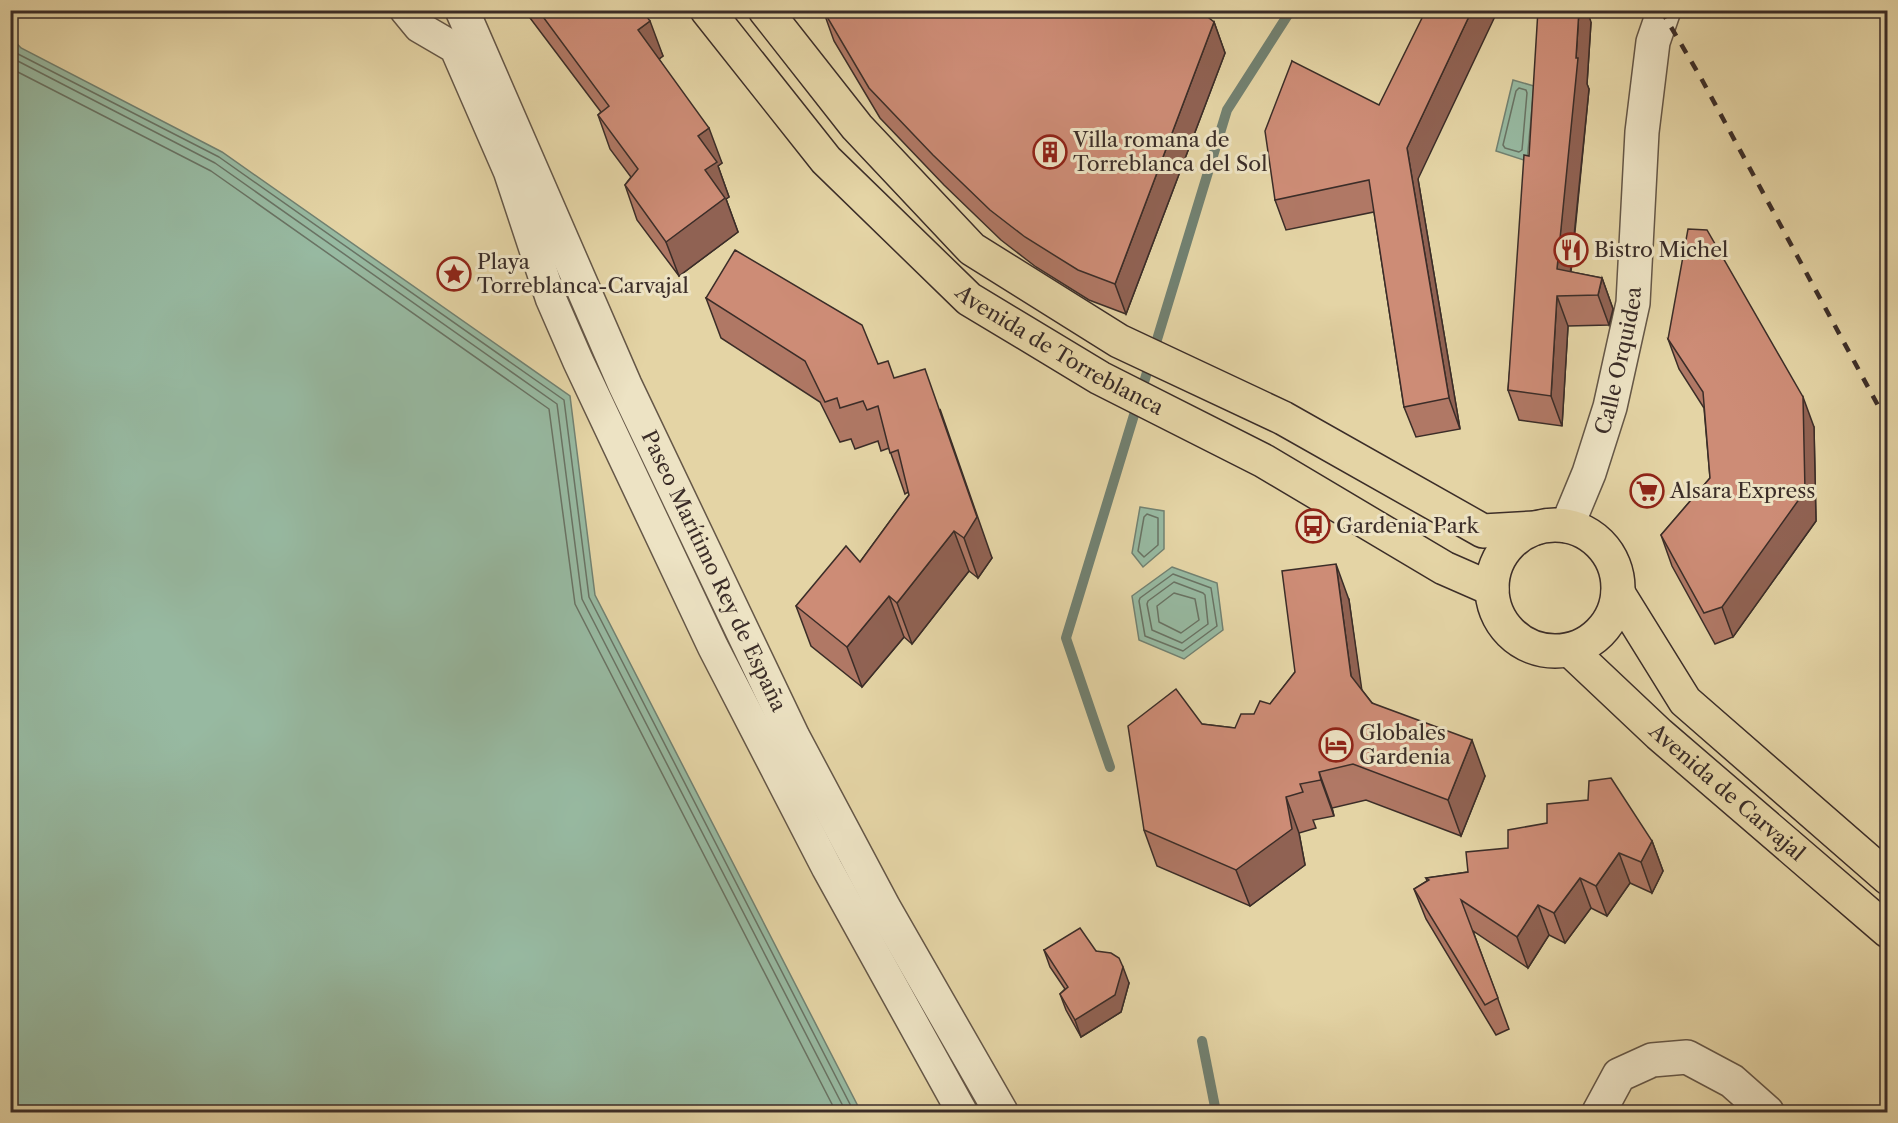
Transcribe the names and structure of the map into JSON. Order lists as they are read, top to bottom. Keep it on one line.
{"streets":{"main road":["Avenida de Torreblanca","Avenida de Carvajal"],"street":["Calle Orquidea","Paseo Marítimo Rey de España"]},"crossings":[["Avenida de Torreblanca","Calle Orquidea"],["Avenida de Torreblanca","Avenida de Carvajal"],["Calle Orquidea","Avenida de Carvajal"]],"places":{"building":["Villa romana de Torreblanca del Sol"],"restaurant":["Bistro Michel"],"place":["Playa Torreblanca-Carvajal"],"supermarket":["Alsara Express"],"bus stop":["Gardenia Park"],"hotel":["Globales Gardenia"]}}
